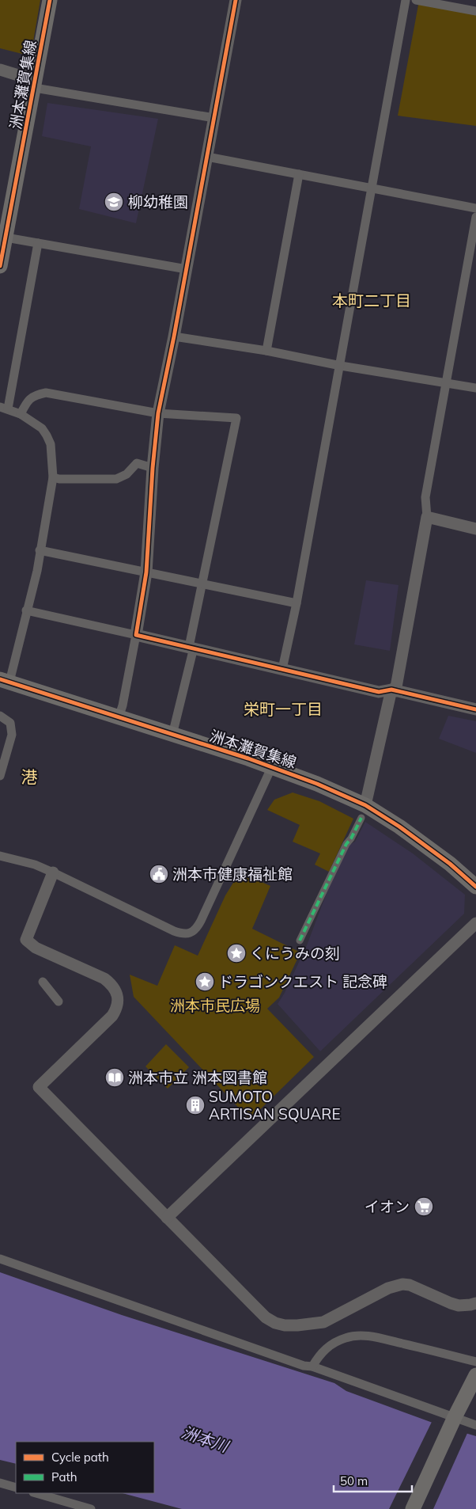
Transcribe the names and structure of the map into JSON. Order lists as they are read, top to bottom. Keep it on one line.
{"streets":{"main road":["洲本灘賀集線"]},"districts":["本町二丁目","栄町一丁目","港"],"water":["洲本川"],"parks":["洲本市民広場"],"places":{"school or university":["柳幼稚園"],"public building":["洲本市健康福祉館"],"place":["くにうみの刻","ドラゴンクエスト 記念碑"],"library":["洲本市立 洲本図書館"],"building":["SUMOTO ARTISAN SQUARE"],"supermarket":["イオン"]},"legend":["Cycle path","Path"],"scale_bar":"50 m"}
